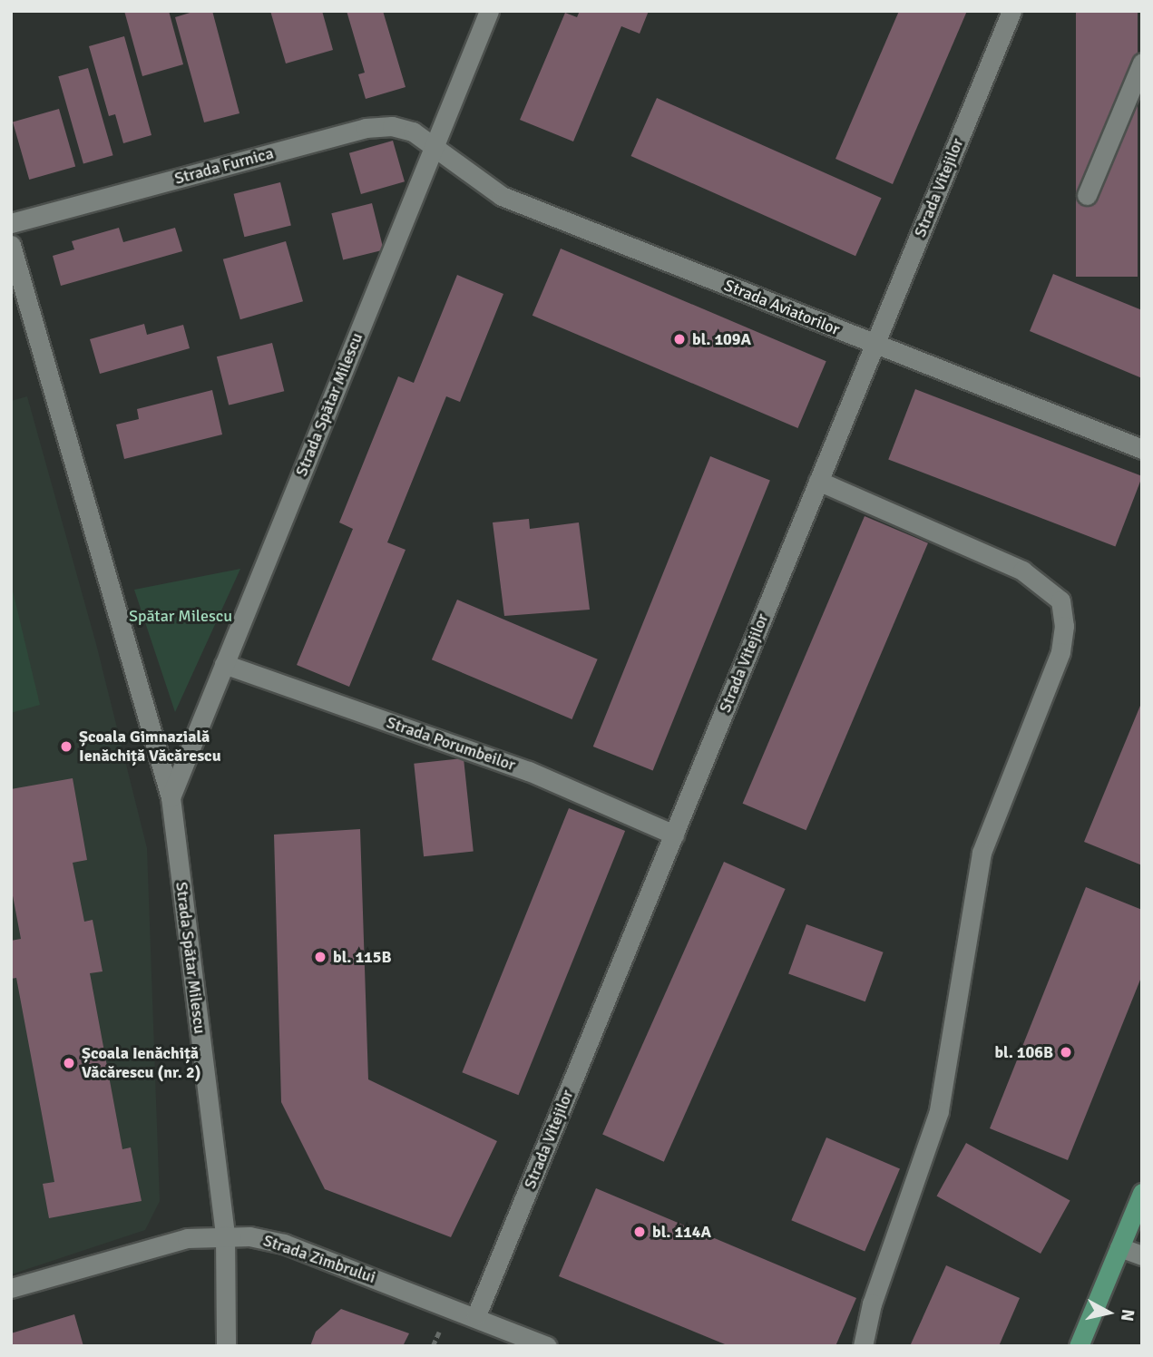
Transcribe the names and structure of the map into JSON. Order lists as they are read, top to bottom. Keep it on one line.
{"streets":{"street":["Strada Furnica","Strada Vitejilor","Strada Aviatorilor","Strada Spătar Milescu","Strada Porumbeilor","Strada Zimbrului"]},"crossings":[["Strada Furnica","Strada Aviatorilor"],["Strada Furnica","Strada Spătar Milescu"],["Strada Vitejilor","Strada Aviatorilor"],["Strada Vitejilor","Strada Porumbeilor"],["Strada Vitejilor","Strada Zimbrului"],["Strada Aviatorilor","Strada Spătar Milescu"],["Strada Spătar Milescu","Strada Porumbeilor"],["Strada Spătar Milescu","Strada Zimbrului"]],"parks":["Spătar Milescu"],"places":["bl. 109A","Școala Gimnazială Ienăchiță Văcărescu","bl. 115B","bl. 106B","Școala Ienăchiță Văcărescu (nr. 2)","bl. 114A"],"north":"right"}
